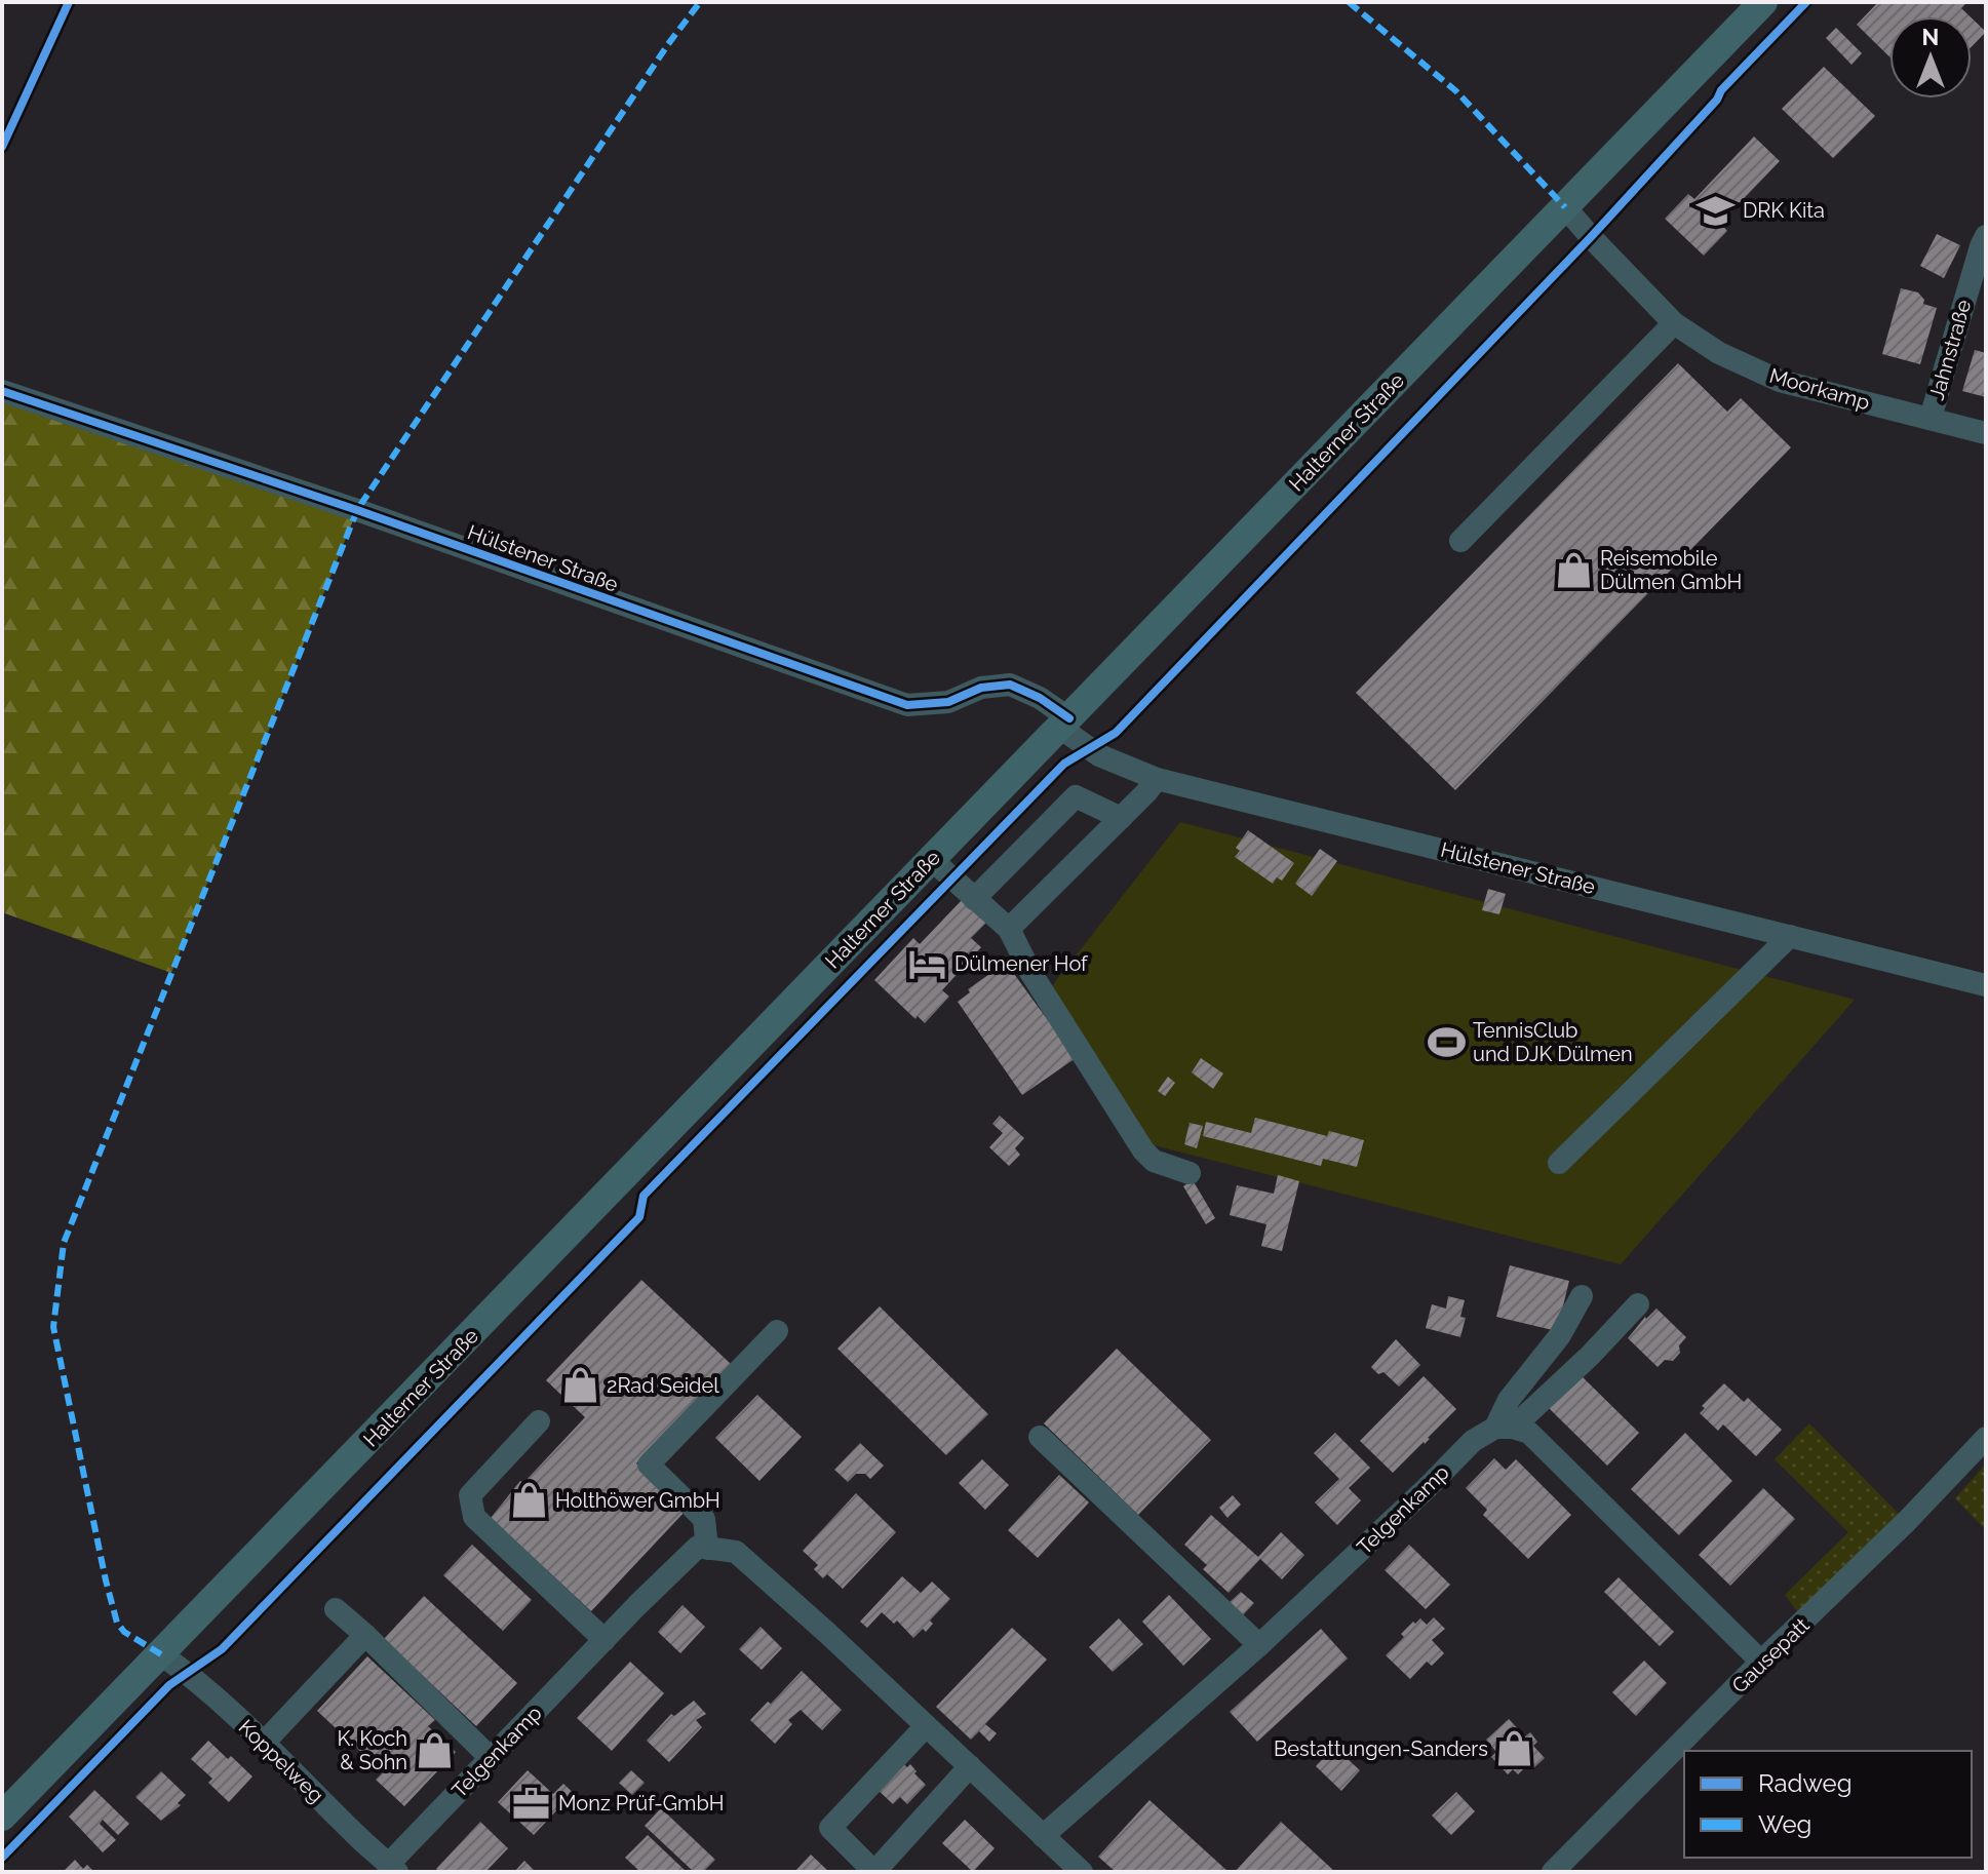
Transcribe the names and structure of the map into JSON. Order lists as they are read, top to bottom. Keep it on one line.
{"streets":{"main road":["Halterner Straße"],"street":["Jahnstraße","Moorkamp","Hülstener Straße","Telgenkamp","Gausepatt","Koppelweg"]},"crossings":[["Jahnstraße","Moorkamp"],["Moorkamp","Halterner Straße"],["Halterner Straße","Hülstener Straße"],["Halterner Straße","Koppelweg"],["Telgenkamp","Koppelweg"]],"places":{"school or university":["DRK Kita"],"shop":["Reisemobile Dülmen GmbH","2Rad Seidel","Holthöwer GmbH","Bestattungen-Sanders","K. Koch & Sohn"],"hotel":["Dülmener Hof"],"sports":["TennisClub und DJK Dülmen"],"office":["Monz Prüf-GmbH"]},"legend":["Radweg","Weg"],"north":"top"}
